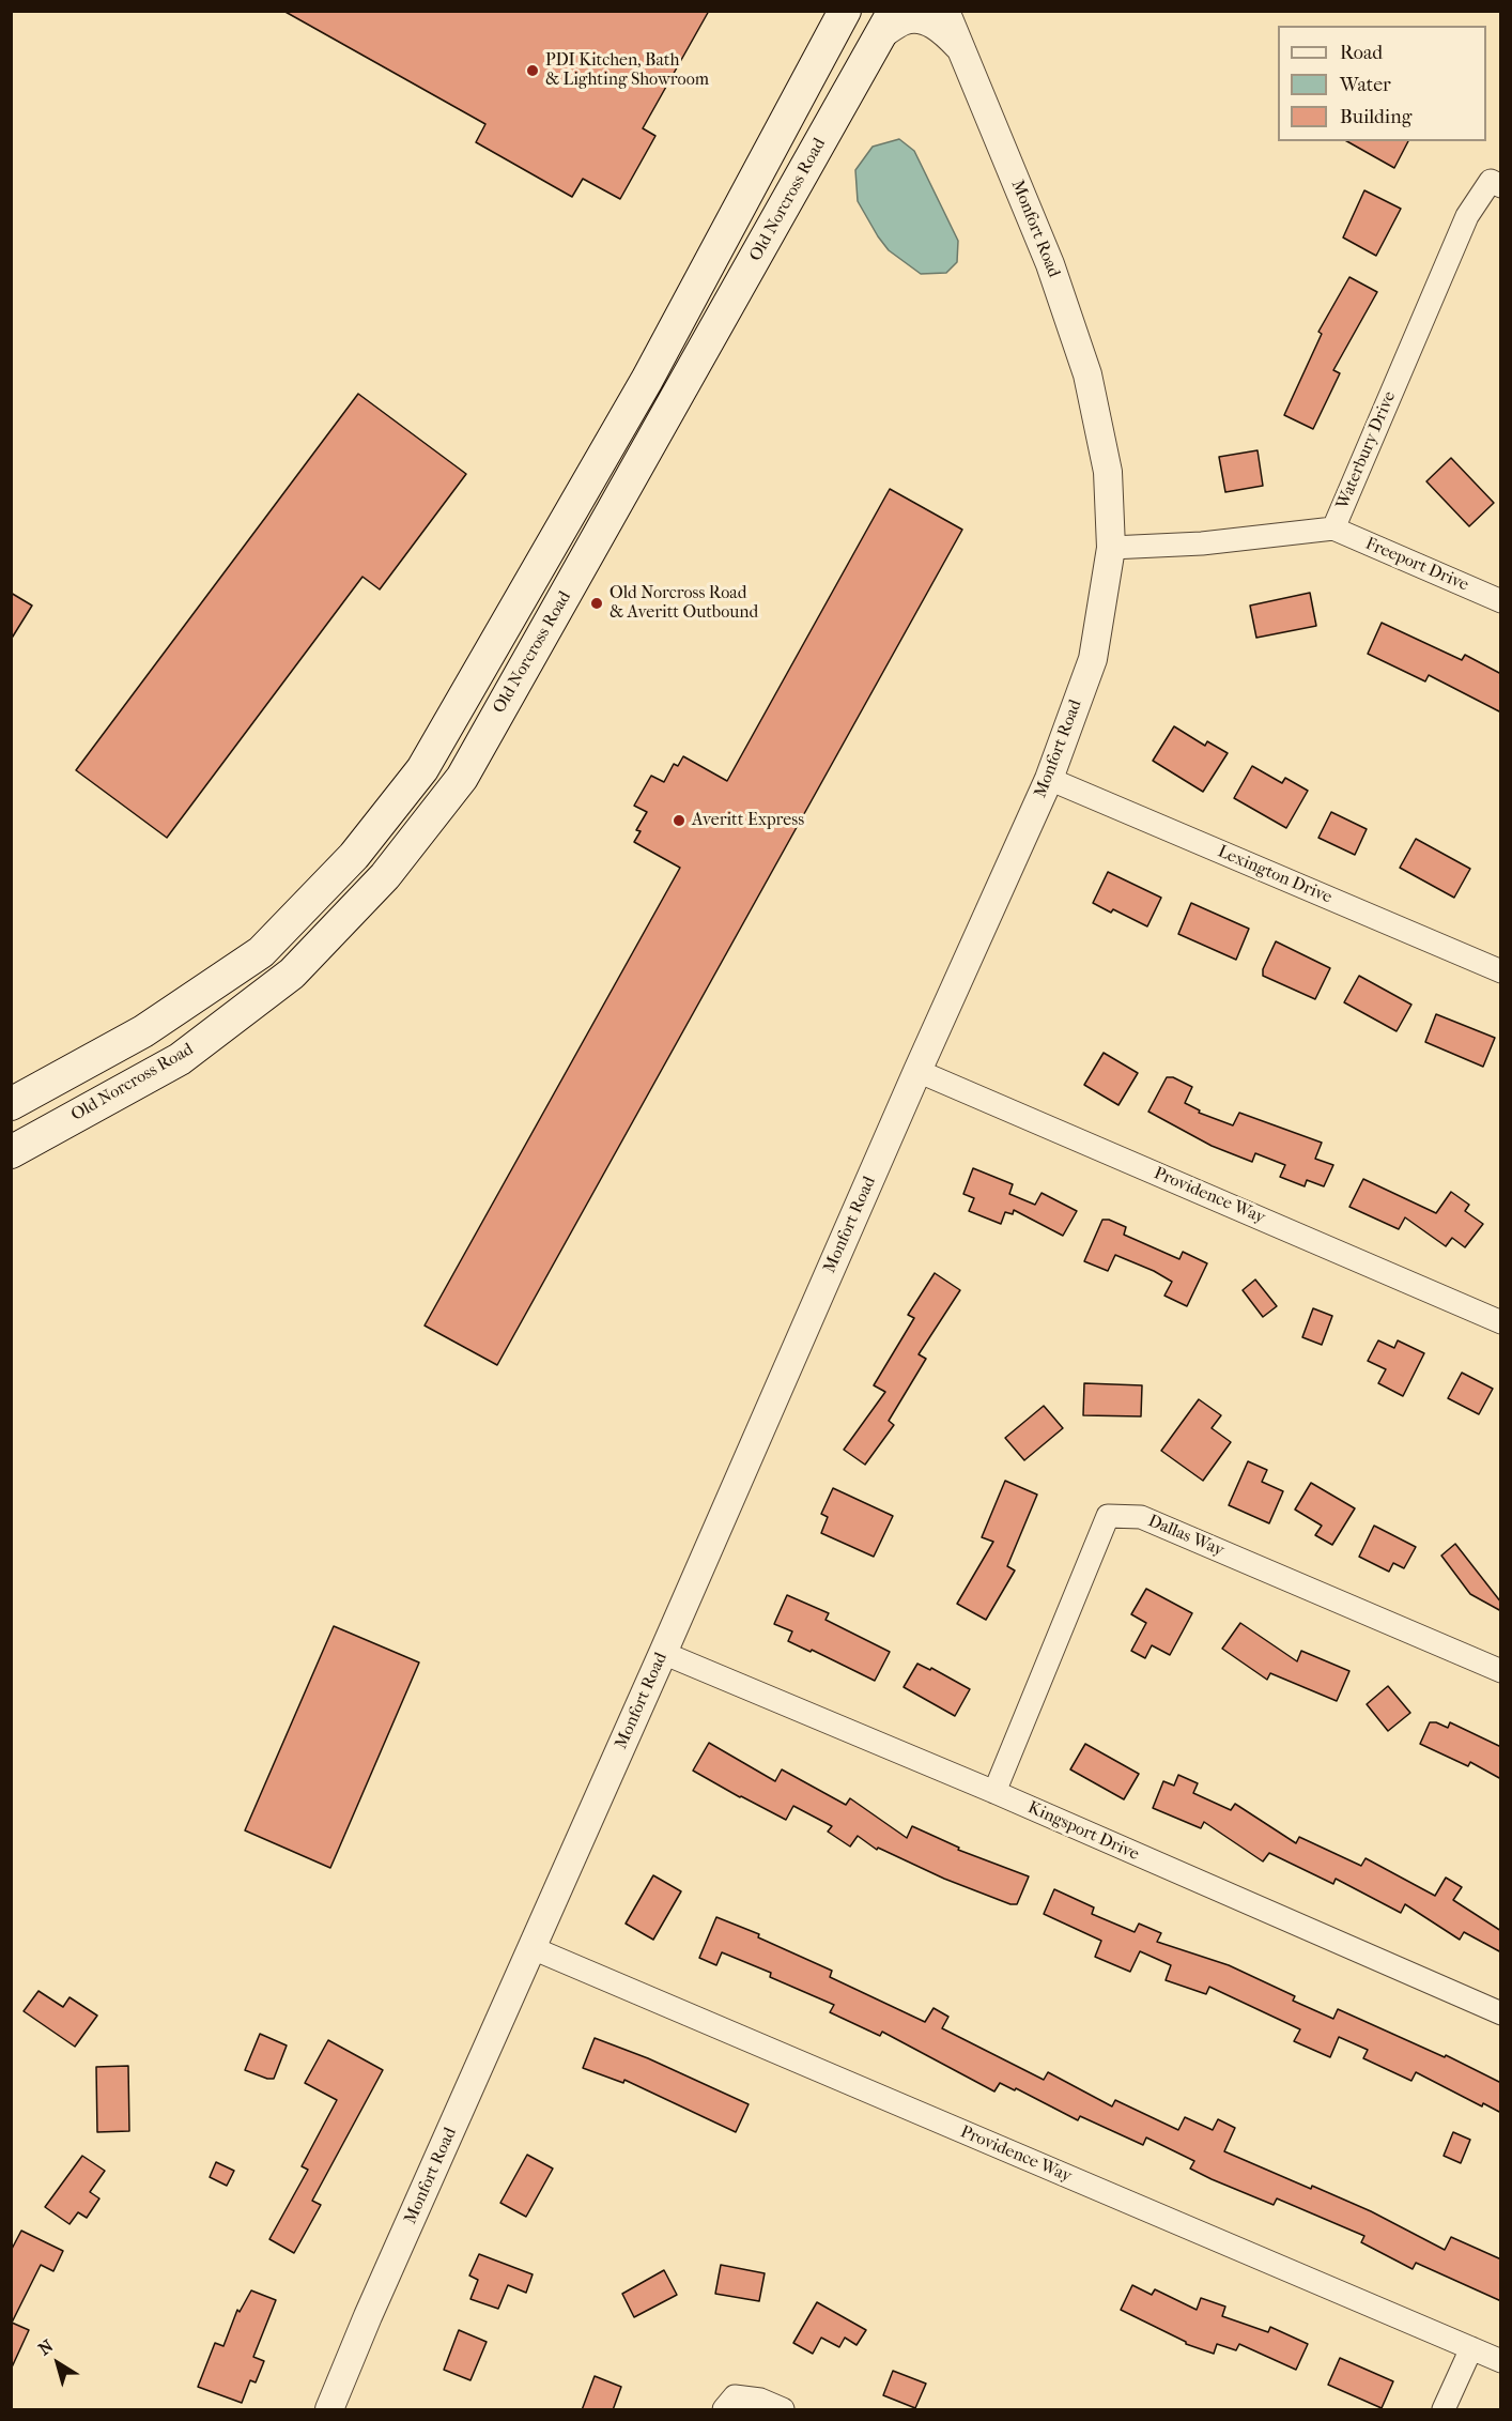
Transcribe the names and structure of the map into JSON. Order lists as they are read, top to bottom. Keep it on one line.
{"streets":{"main road":["Old Norcross Road"],"street":["Monfort Road","Waterbury Drive","Freeport Drive","Lexington Drive","Providence Way","Dallas Way","Kingsport Drive"]},"crossings":[["Monfort Road","Waterbury Drive"],["Monfort Road","Lexington Drive"],["Monfort Road","Providence Way"],["Monfort Road","Kingsport Drive"],["Waterbury Drive","Freeport Drive"],["Dallas Way","Kingsport Drive"]],"places":["PDI Kitchen, Bath & Lighting Showroom","Old Norcross Road & Averitt Outbound","Averitt Express"],"legend":["Road","Water","Building"],"north":"top left"}
